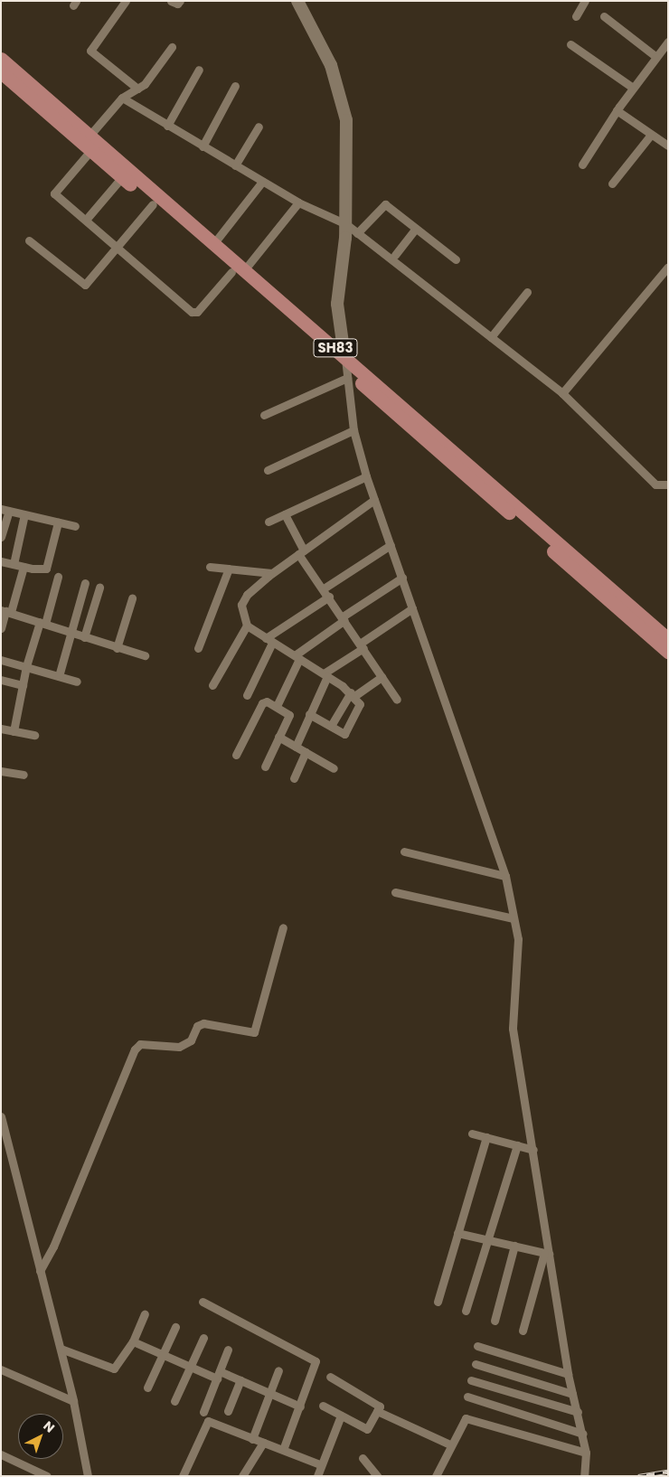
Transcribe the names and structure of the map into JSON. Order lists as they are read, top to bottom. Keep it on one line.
{"streets":{"main road":["SH83"]},"north":"top right"}
